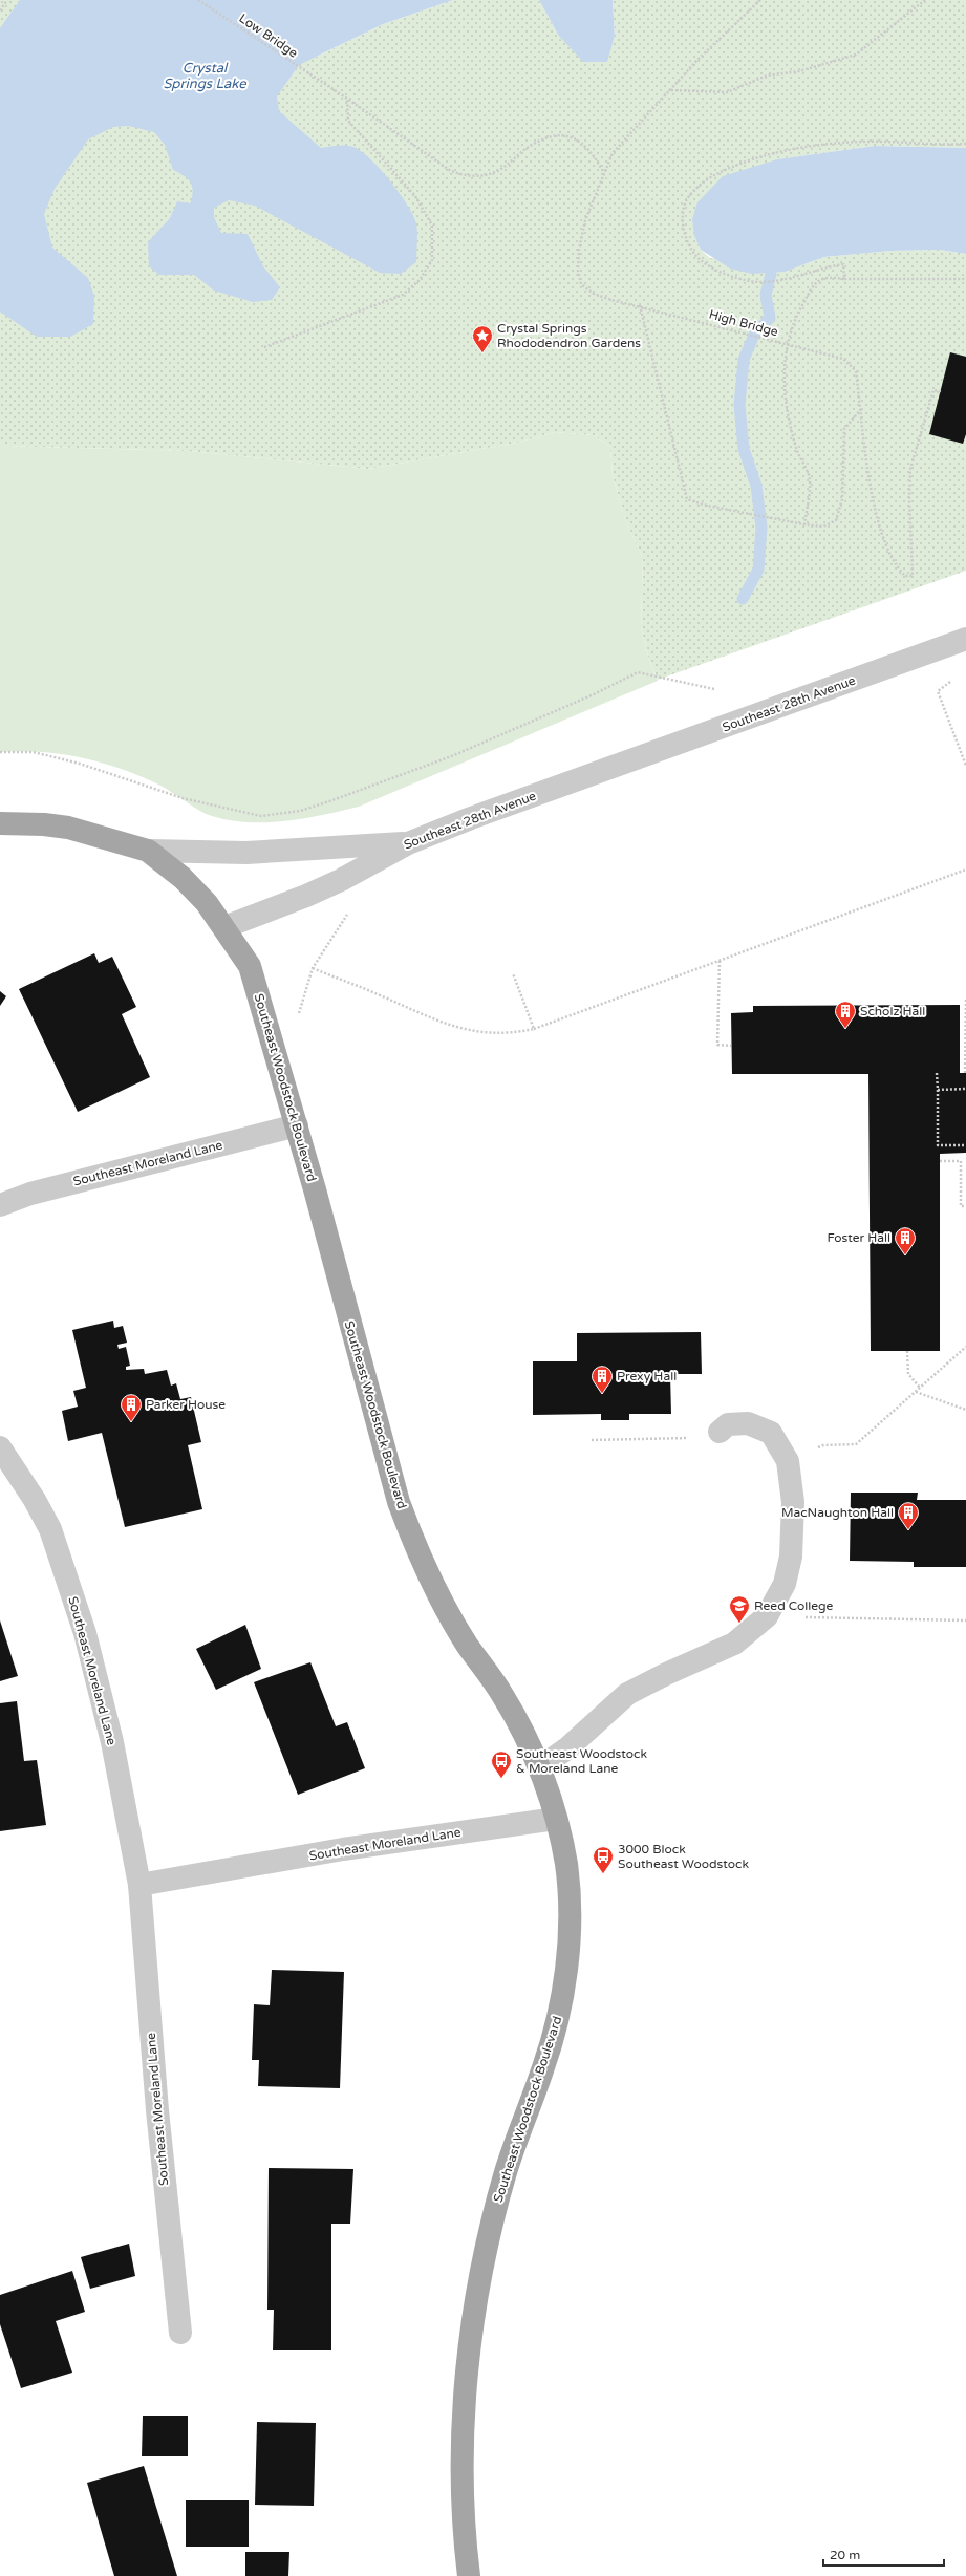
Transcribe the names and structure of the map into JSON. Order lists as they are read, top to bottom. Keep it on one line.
{"streets":{"main road":["Southeast Woodstock Boulevard"],"street":["Southeast 28th Avenue","Southeast Moreland Lane"],"path":["Low Bridge","High Bridge"]},"crossings":[["Low Bridge","High Bridge"],["Southeast 28th Avenue","Southeast Woodstock Boulevard"],["Southeast Woodstock Boulevard","Southeast Moreland Lane"]],"water":["Crystal Springs Lake"],"places":{"place":["Crystal Springs Rhododendron Gardens"],"building":["Scholz Hall","Foster Hall","Prexy Hall","Parker House","MacNaughton Hall"],"school or university":["Reed College"],"bus stop":["Southeast Woodstock & Moreland Lane","3000 Block Southeast Woodstock"]},"scale_bar":"20 m"}
